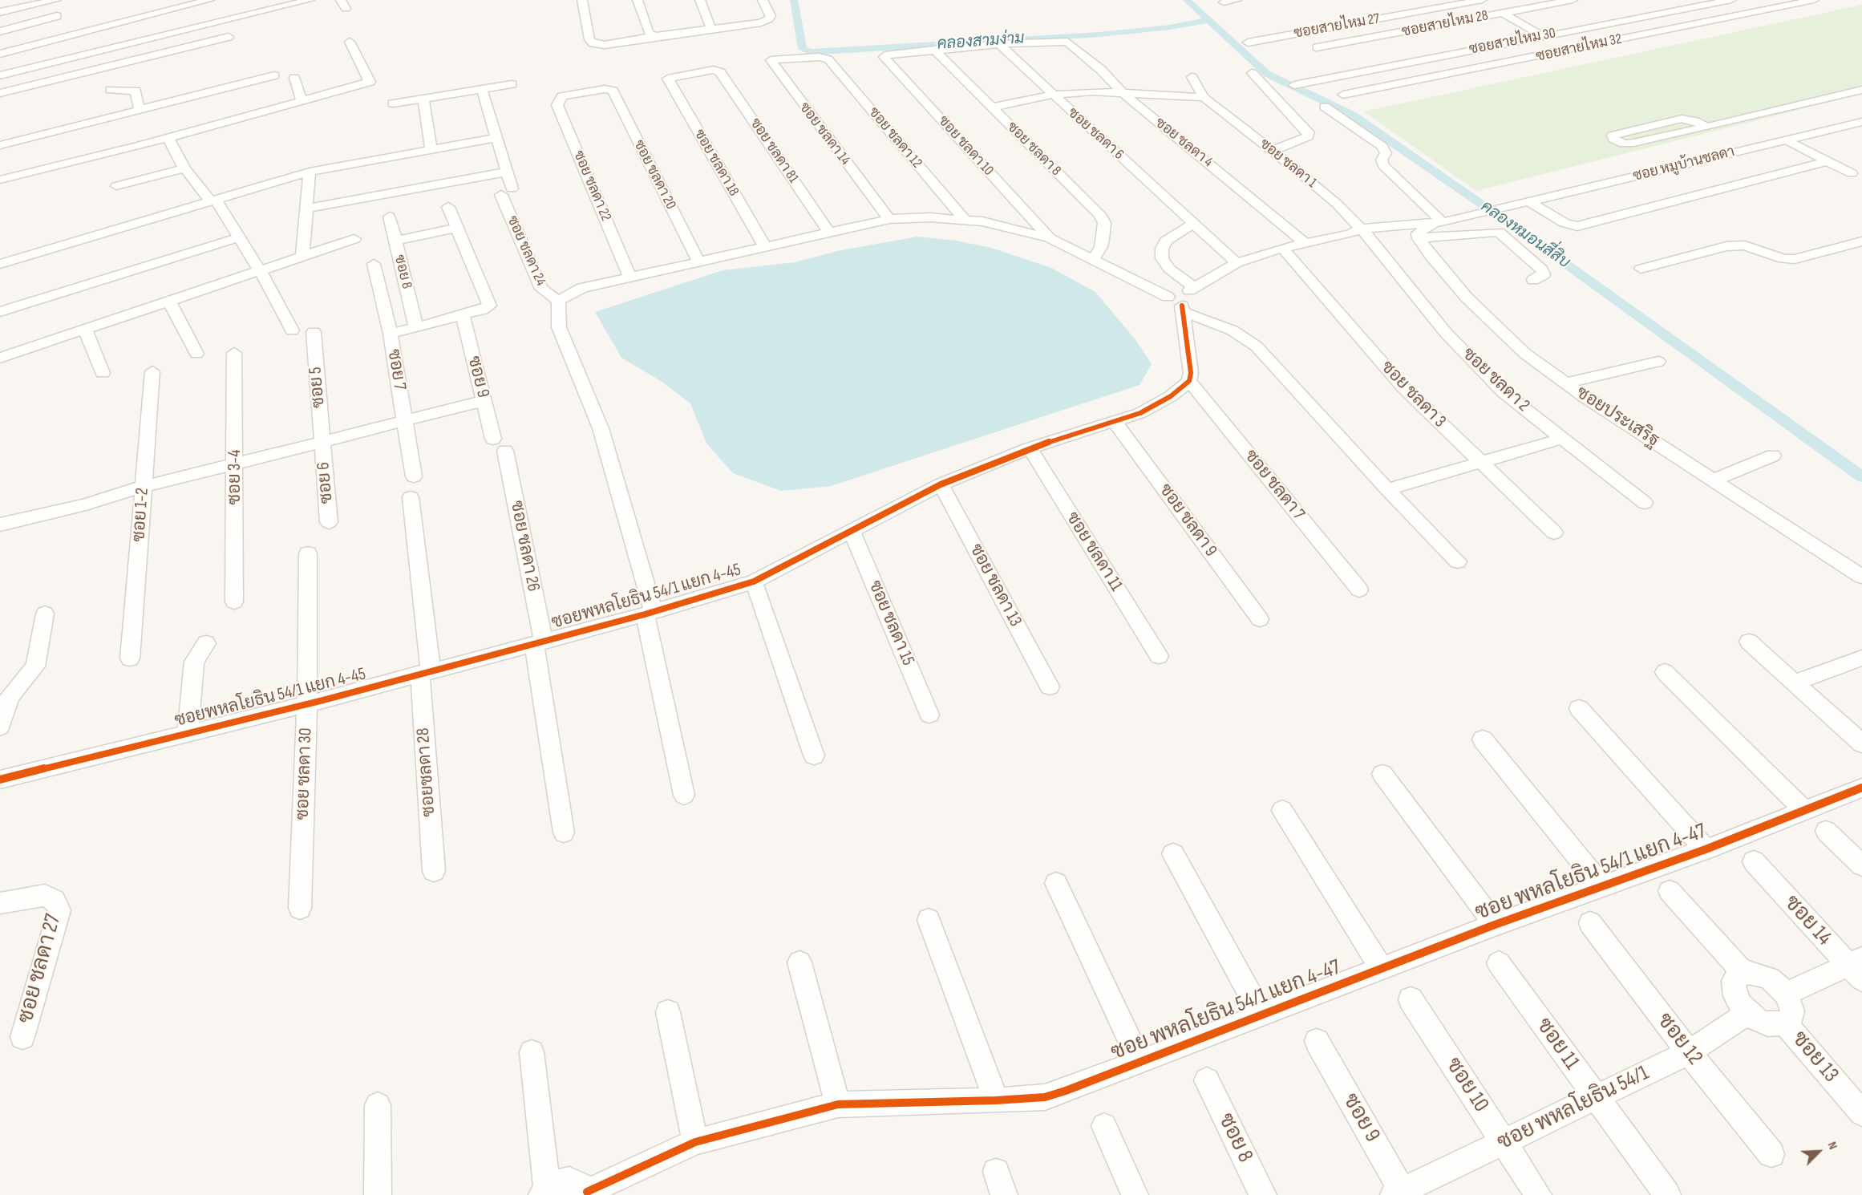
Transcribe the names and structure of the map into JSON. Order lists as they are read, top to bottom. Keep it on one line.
{"streets":{"street":["ซอยสายไหม 28","ซอยสายไหม 27","ซอยสายไหม 30","ซอยสายไหม 32","ซอย ชลดา 14","ซอย ชลดา 6","ซอย ชลดา 12","ซอย ชลดา 4","ซอย ชลดา 10","ซอย ชลดา 8","ซอย ชลดา 81","ซอย ชลดา 18","ซอย ชลดา 1","ซอย หมูบ้านชลดา","ซอย ชลดา 20","ซอย ชลดา 22","ซอย ชลดา 24","ซอย 8","ซอย 7","ซอย 9","ซอย ชลดา 2","ซอย 5","ซอย ชลดา 3","ซอยประเสริฐ","ซอย 3-4","ซอย 6","ซอย ชลดา 7","ซอย 1-2","ซอย ชลดา 9","ซอย ชลดา 26","ซอย ชลดา 11","ซอย ชลดา 13","ซอยพหลโยธิน 54/1 แยก 4-45","ซอย ชลดา 15","ซอยชลดา 28","ซอย ชลดา 30","ซอย พหลโยธิน 54/1 แยก 4-47","ซอย 14","ซอย ชลดา 27","ซอย 12","ซอย 11","ซอย 13","ซอย 10","ซอย พหลโยธิน 54/1"]},"crossings":[["ซอย ชลดา 14","ซอย ชลดา 12"],["ซอย ชลดา 6","ซอย ชลดา 4"],["ซอย ชลดา 10","ซอย ชลดา 8"],["ซอย ชลดา 81","ซอย ชลดา 18"],["ซอย ชลดา 1","ซอย ชลดา 2"],["ซอย หมูบ้านชลดา","ซอยประเสริฐ"],["ซอย ชลดา 20","ซอย ชลดา 22"],["ซอย 9","ซอย พหลโยธิน 54/1"],["ซอย 5","ซอย 6"],["ซอย ชลดา 7","ซอยพหลโยธิน 54/1 แยก 4-45"],["ซอย ชลดา 9","ซอยพหลโยธิน 54/1 แยก 4-45"],["ซอย ชลดา 26","ซอยพหลโยธิน 54/1 แยก 4-45"],["ซอย ชลดา 11","ซอยพหลโยธิน 54/1 แยก 4-45"],["ซอย ชลดา 13","ซอยพหลโยธิน 54/1 แยก 4-45"],["ซอยพหลโยธิน 54/1 แยก 4-45","ซอย ชลดา 15"],["ซอยพหลโยธิน 54/1 แยก 4-45","ซอยชลดา 28"],["ซอยพหลโยธิน 54/1 แยก 4-45","ซอย ชลดา 30"],["ซอย 12","ซอย พหลโยธิน 54/1"],["ซอย 11","ซอย พหลโยธิน 54/1"],["ซอย 13","ซอย พหลโยธิน 54/1"],["ซอย 10","ซอย พหลโยธิน 54/1"]],"water":["คลองสามง่าม","คลองหมอนสี่สิบ"],"north":"top right"}
